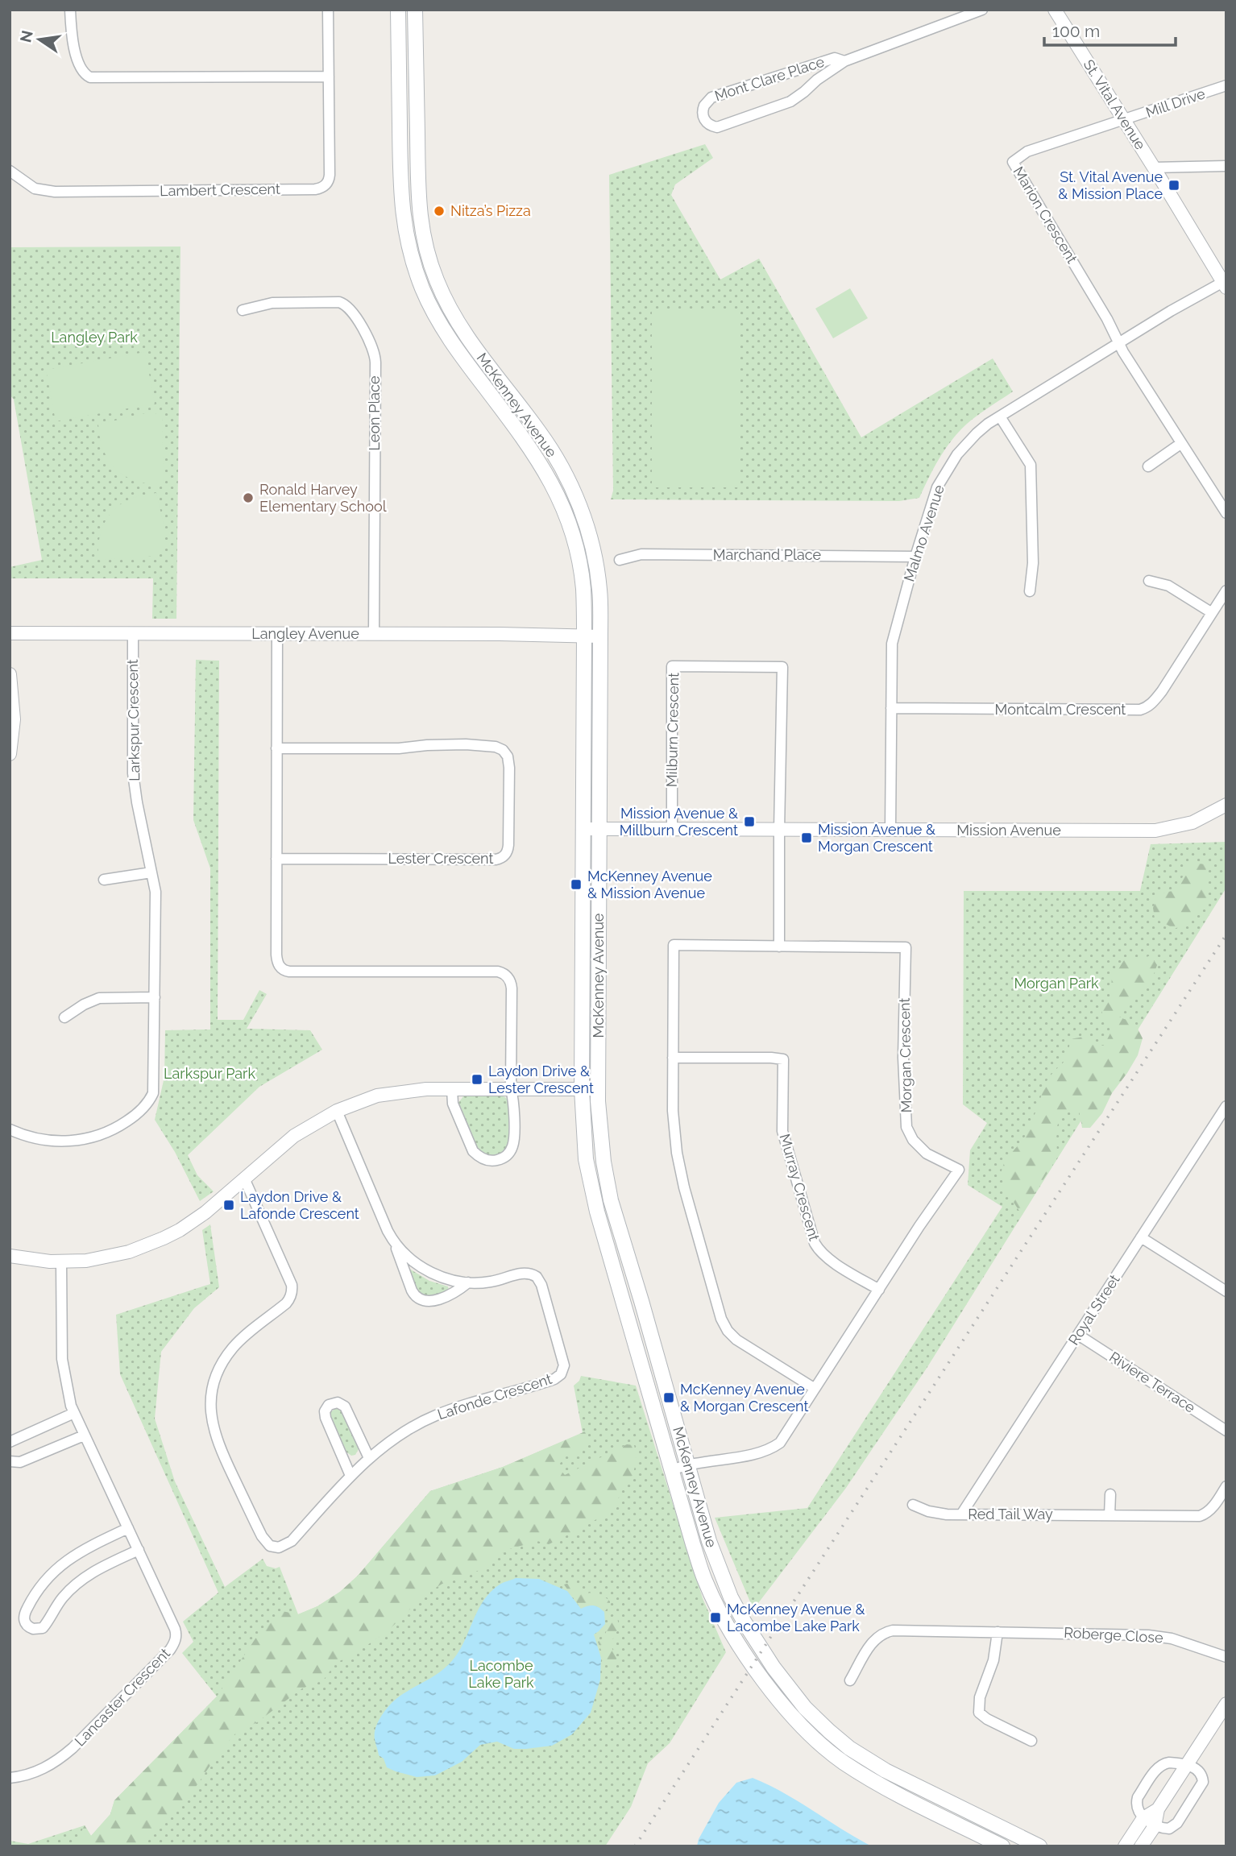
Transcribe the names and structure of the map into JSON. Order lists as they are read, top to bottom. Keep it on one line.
{"streets":{"main road":["McKenney Avenue"],"street":["Mont Clare Place","Mill Drive","St. Vital Avenue","Lambert Crescent","Marion Crescent","Leon Place","Malmo Avenue","Marchand Place","Langley Avenue","Montcalm Crescent","Larkspur Crescent","Milburn Crescent","Mission Avenue","Lester Crescent","Morgan Crescent","Murray Crescent","Royal Street","Riviere Terrace","Lafonde Crescent","Red Tail Way","Roberge Close","Lancaster Crescent"]},"crossings":[["Mill Drive","St. Vital Avenue"],["Mill Drive","Marion Crescent"],["St. Vital Avenue","Marion Crescent"],["St. Vital Avenue","Malmo Avenue"],["Marion Crescent","Malmo Avenue"],["McKenney Avenue","Langley Avenue"],["McKenney Avenue","Mission Avenue"],["McKenney Avenue","Morgan Crescent"],["Leon Place","Langley Avenue"],["Malmo Avenue","Marchand Place"],["Malmo Avenue","Montcalm Crescent"],["Malmo Avenue","Mission Avenue"],["Langley Avenue","Larkspur Crescent"],["Milburn Crescent","Mission Avenue"],["Morgan Crescent","Murray Crescent"],["Royal Street","Riviere Terrace"],["Royal Street","Red Tail Way"]],"parks":["Langley Park","Morgan Park","Larkspur Park","Lacombe Lake Park"],"places":{"transit":["St. Vital Avenue & Mission Place","Mission Avenue & Millburn Crescent","Mission Avenue & Morgan Crescent","McKenney Avenue & Mission Avenue","Laydon Drive & Lester Crescent","Laydon Drive & Lafonde Crescent","McKenney Avenue & Morgan Crescent","McKenney Avenue & Lacombe Lake Park"],"other":["Nitza’s Pizza","Ronald Harvey Elementary School"]},"scale_bar":"100 m","north":"left"}
